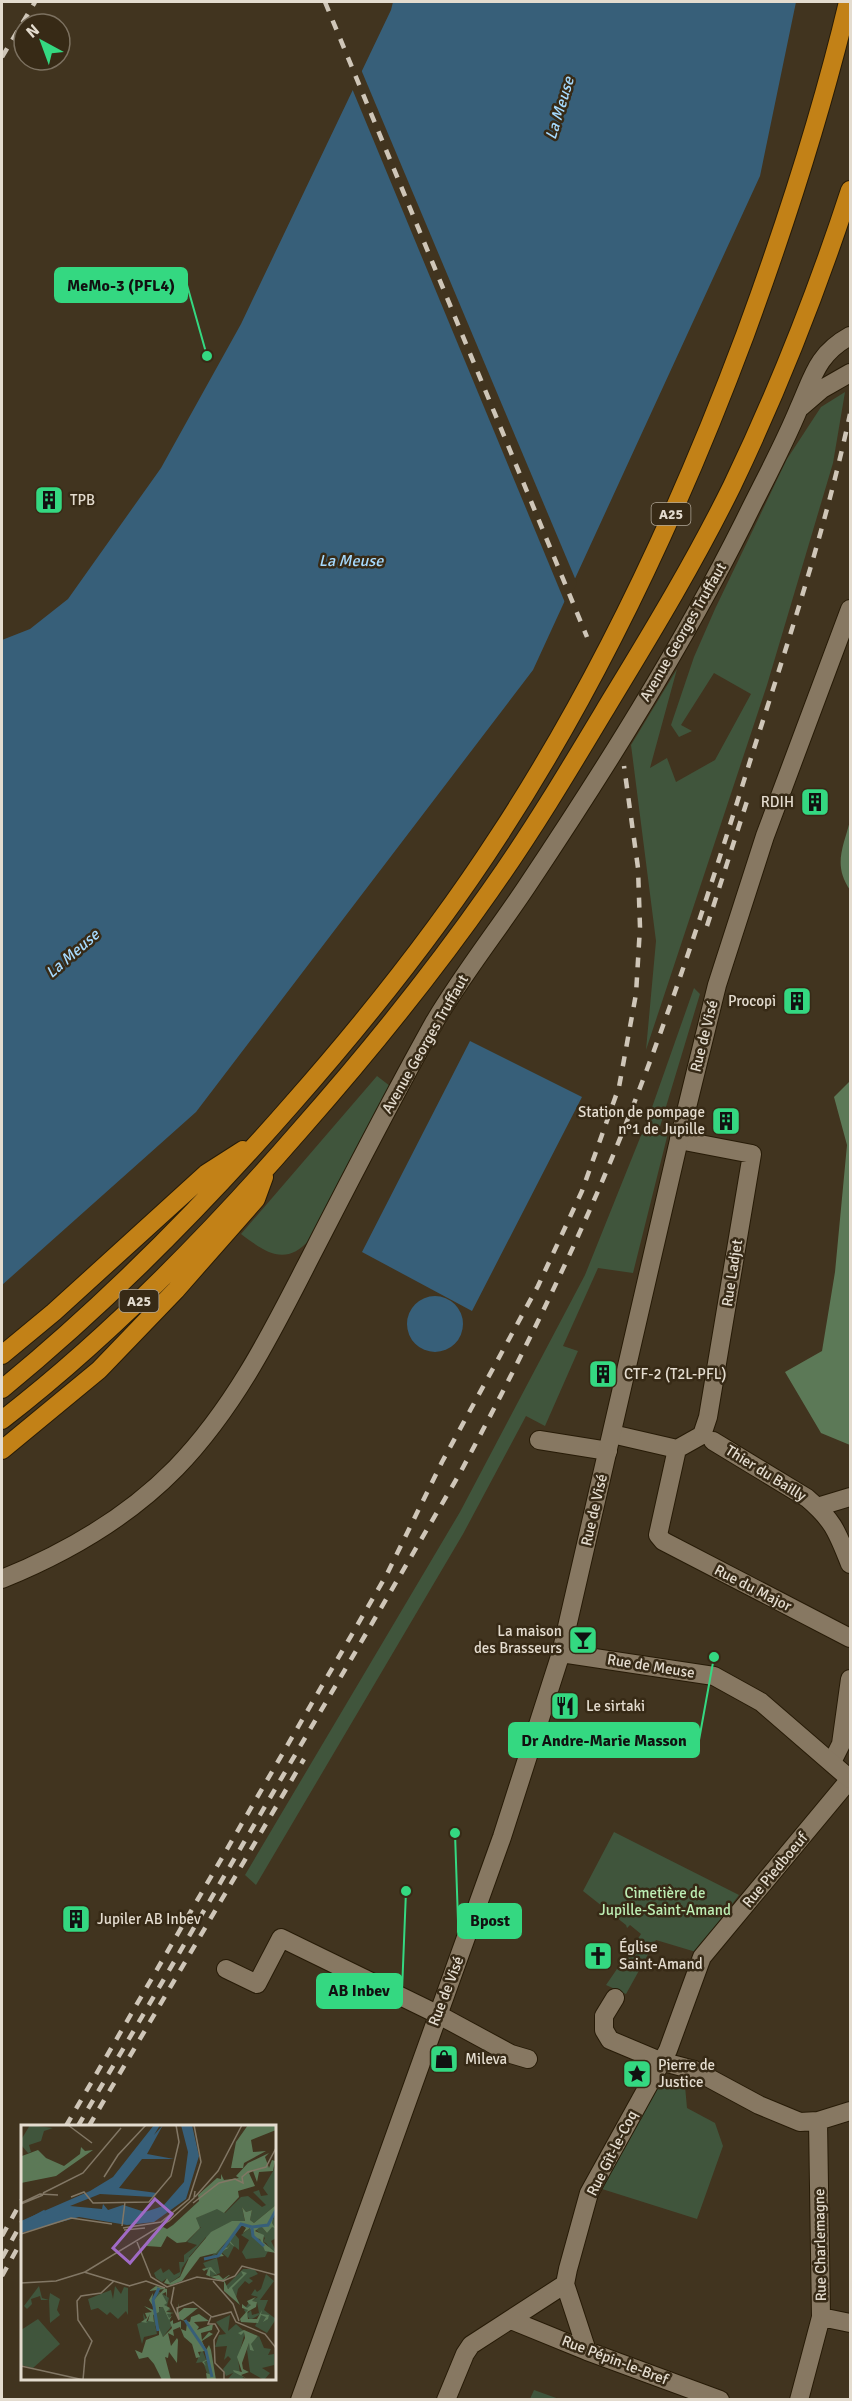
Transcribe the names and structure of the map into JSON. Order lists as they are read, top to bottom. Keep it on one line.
{"streets":{"highway":["A25"],"street":["Avenue Georges Truffaut","Rue de Visé","Rue Ladjet","Thier du Bailly","Rue du Major","Rue de Meuse","Rue Piedboeuf","Rue Gît-le-Coq","Rue Charlemagne","Rue Pépin-le-Bref"]},"crossings":[["Rue de Visé","Rue Ladjet"],["Rue de Visé","Rue de Meuse"],["Rue Ladjet","Rue du Major"],["Rue de Meuse","Rue Piedboeuf"],["Rue Piedboeuf","Rue Gît-le-Coq"],["Rue Gît-le-Coq","Rue Pépin-le-Bref"]],"water":["La Meuse"],"parks":["Cimetière de Jupille-Saint-Amand"],"places":{"other":["MeMo-3 (PFL4)","Dr Andre-Marie Masson","Bpost","AB Inbev"],"building":["TPB","RDIH","Procopi","Station de pompage n°1 de Jupille","CTF-2 (T2L-PFL)","Jupiler AB Inbev"],"bar":["La maison des Brasseurs"],"restaurant":["Le sirtaki"],"church":["Église Saint-Amand"],"shop":["Mileva"],"place":["Pierre de Justice"]},"north":"top left"}
